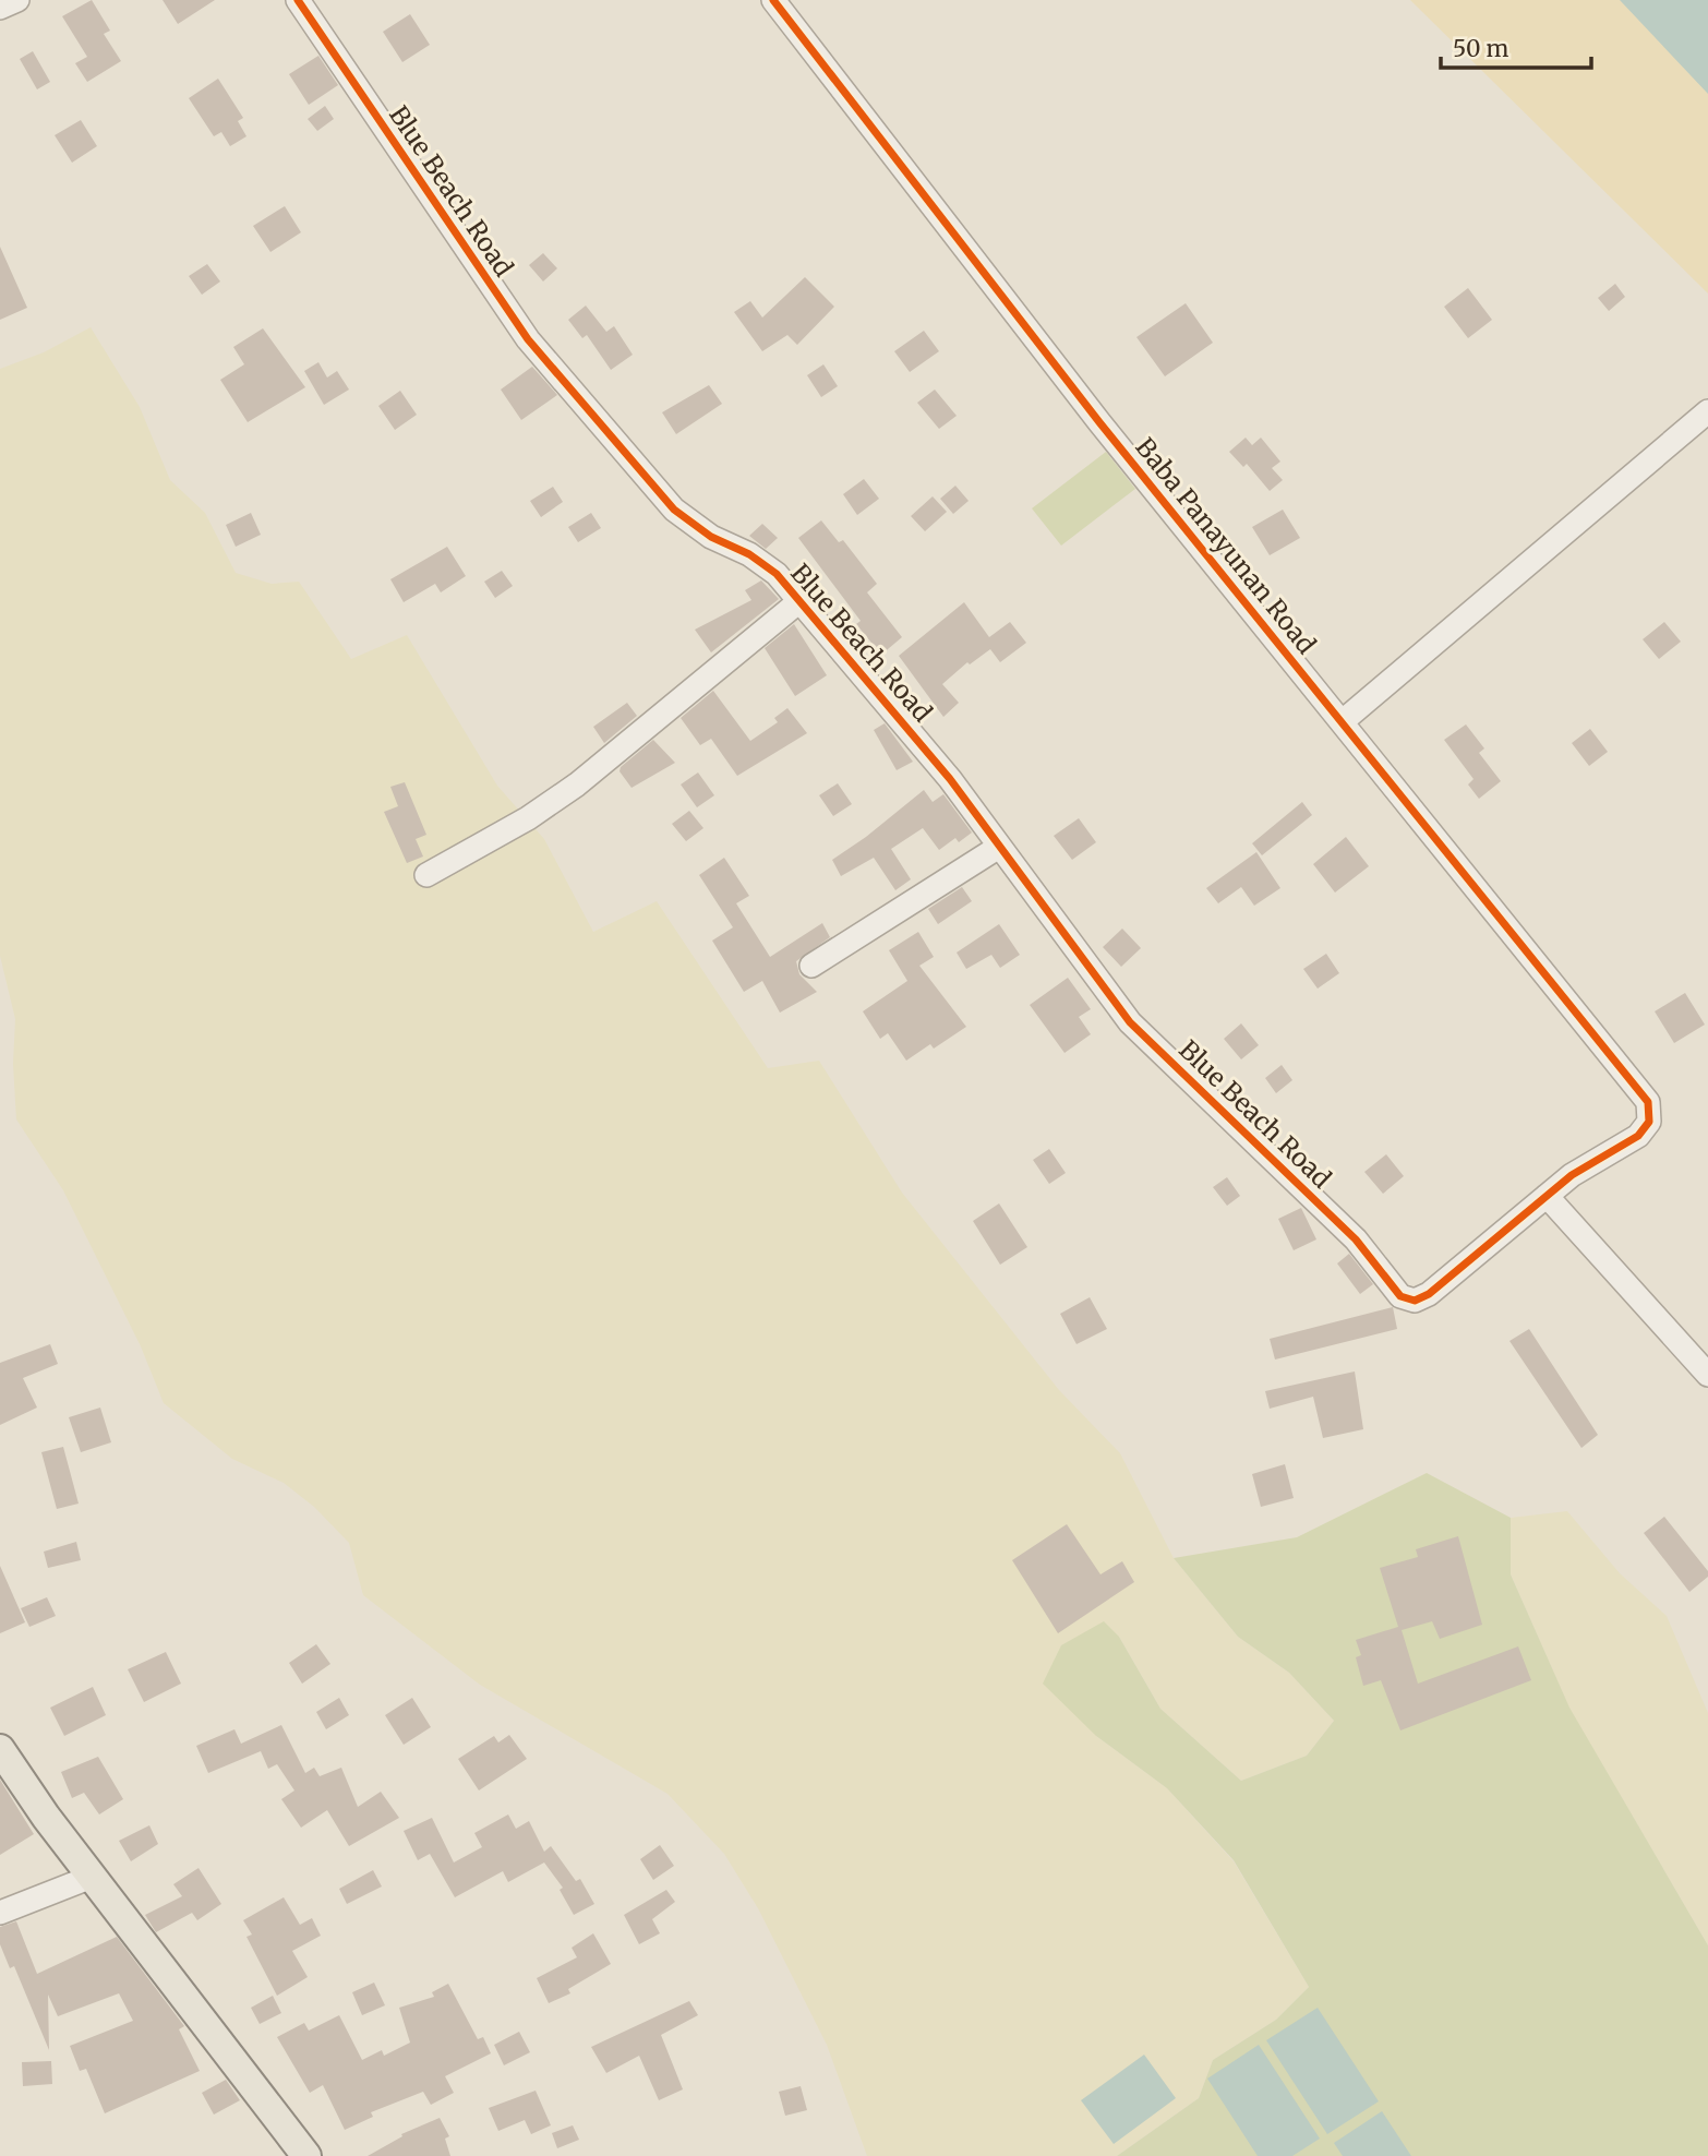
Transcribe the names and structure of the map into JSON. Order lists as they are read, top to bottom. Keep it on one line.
{"streets":{"street":["Blue Beach Road","Baba Panayunan Road"]},"crossings":[["Blue Beach Road","Baba Panayunan Road"]],"scale_bar":"50 m"}
